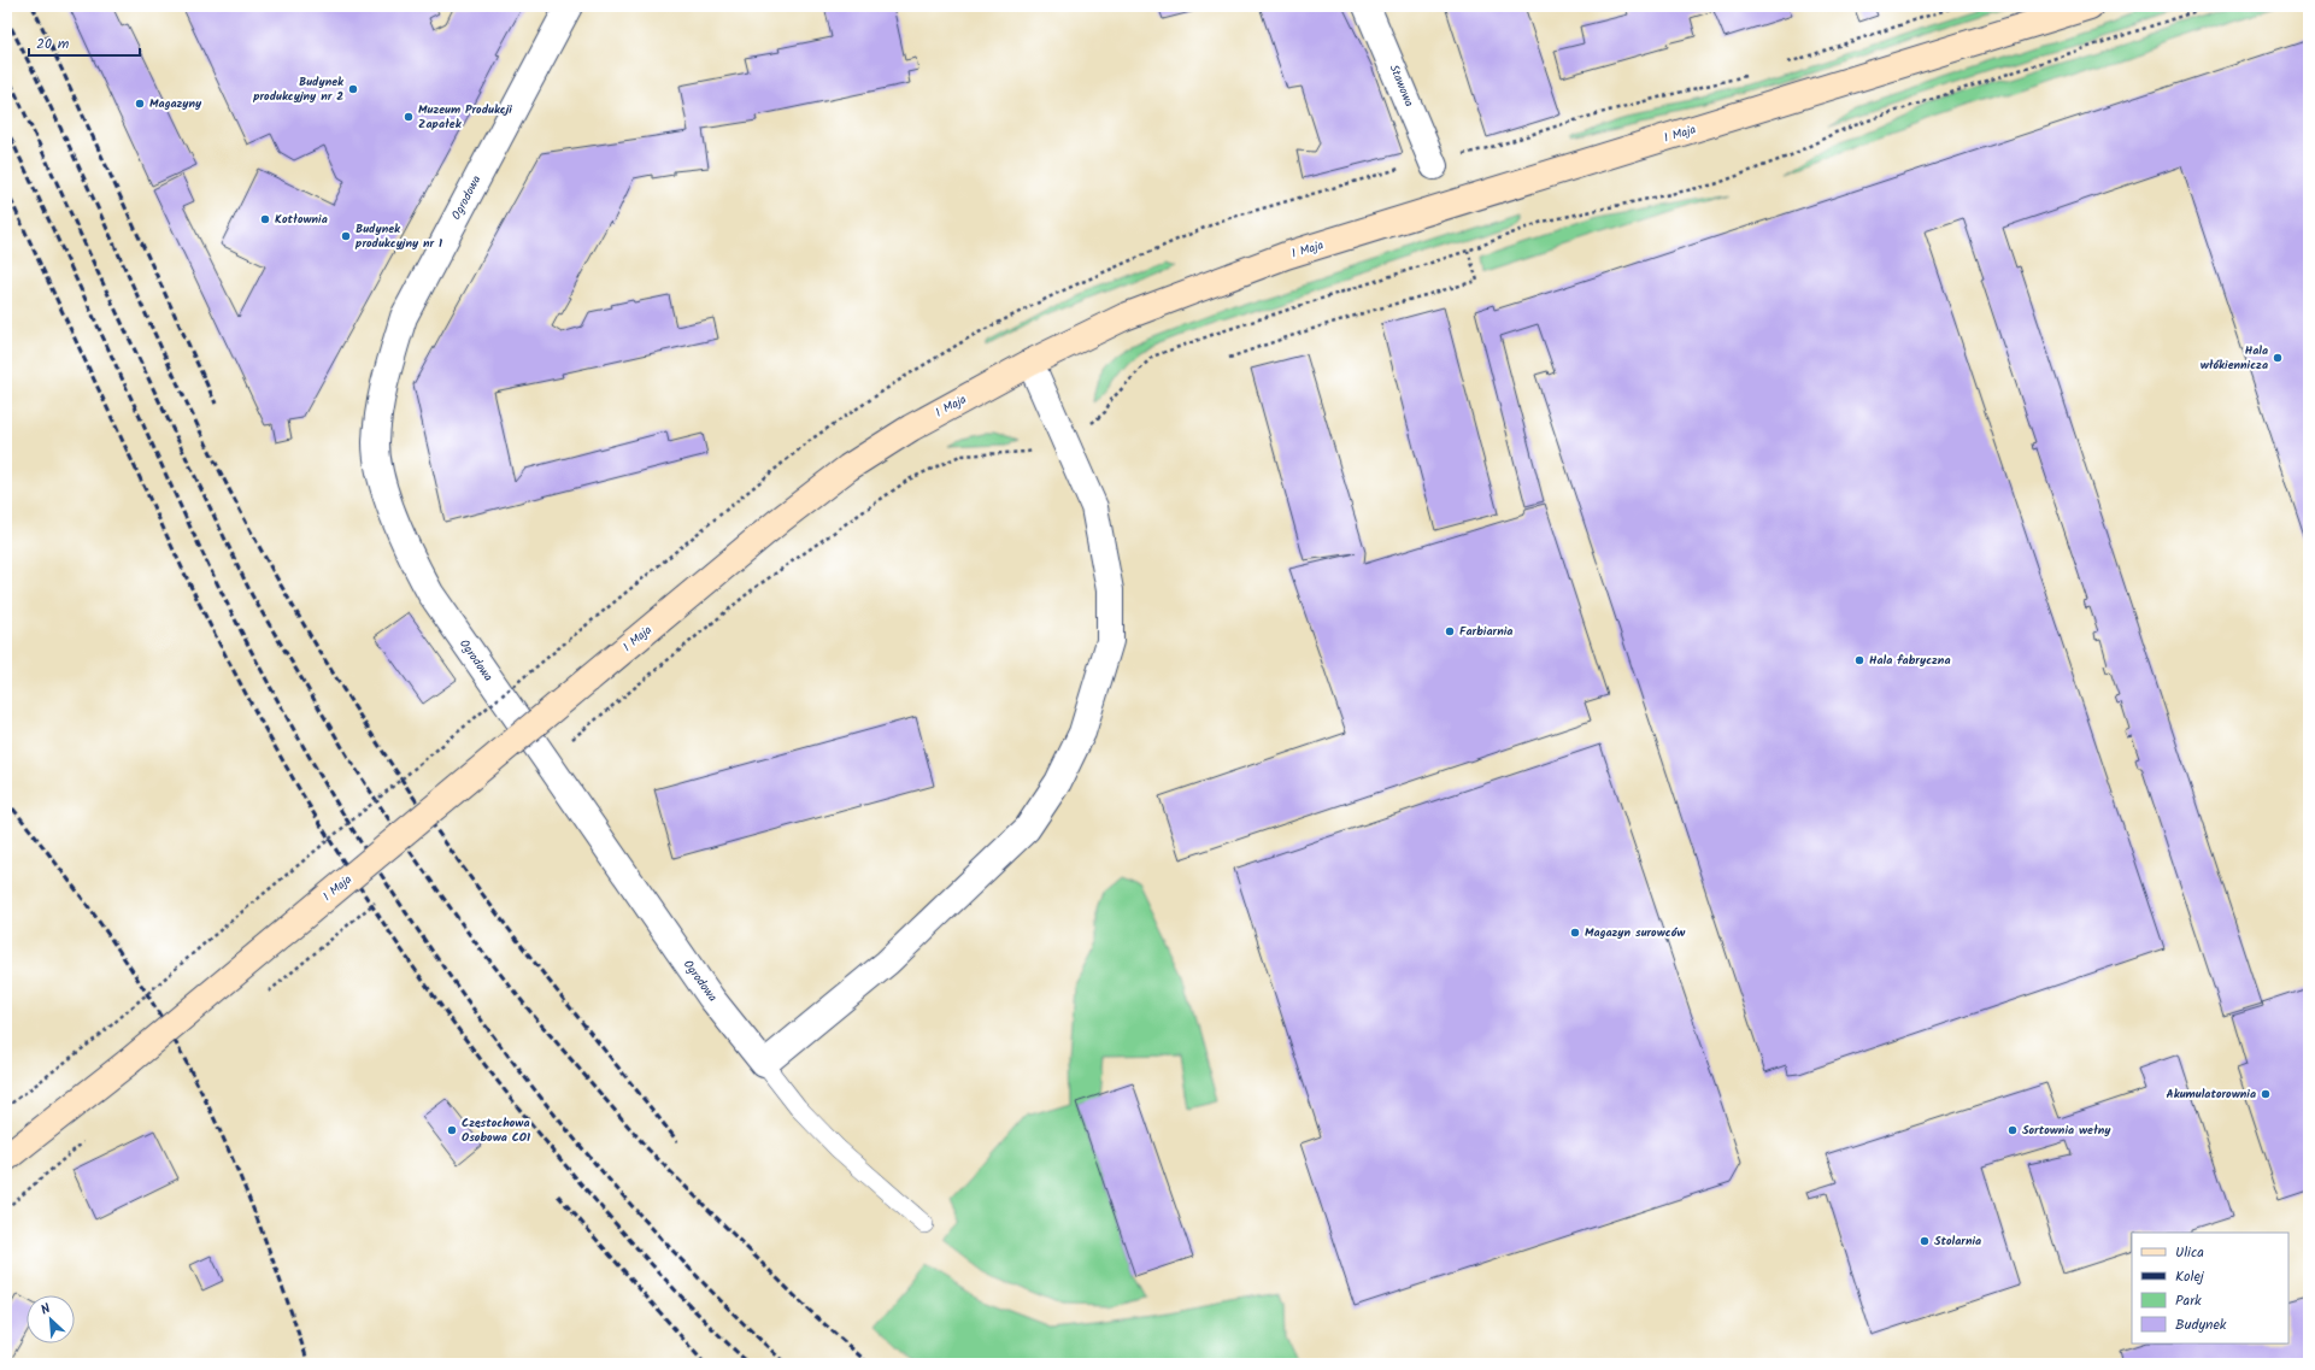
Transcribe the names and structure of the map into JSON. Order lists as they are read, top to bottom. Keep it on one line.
{"streets":{"main road":["1 Maja"],"street":["Stawowa","Ogrodowa"]},"places":["Budynek produkcyjny nr 2","Magazyny","Muzeum Produkcji Zapałek","Kotłownia","Budynek produkcyjny nr 1","Hala włókiennicza","Farbiarnia","Hala fabryczna","Magazyn surowców","Akumulatorownia","Częstochowa Osobowa CO1","Sortownia wełny","Stolarnia"],"legend":["Ulica","Kolej","Park","Budynek"],"scale_bar":"20 m","north":"top left"}
